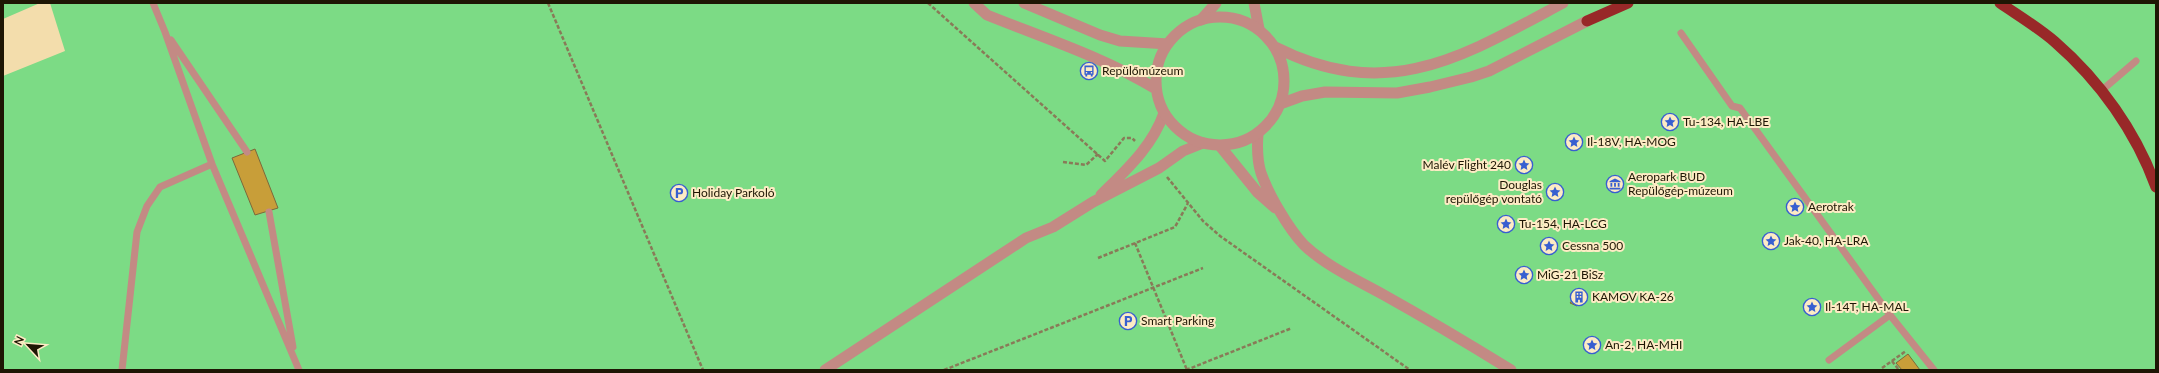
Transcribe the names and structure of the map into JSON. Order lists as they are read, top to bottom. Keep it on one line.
{"places":{"bus stop":["Repülőmúzeum"],"place":["Tu-134, HA-LBE","Il-18V, HA-MOG","Malév Flight 240","Douglas repülőgép vontató","Aerotrak","Tu-154, HA-LCG","Jak-40, HA-LRA","Cessna 500","MiG-21 BiSz","Il-14T, HA-MAL","An-2, HA-MHI"],"museum":["Aeropark BUD Repülőgép-múzeum"],"parking":["Holiday Parkoló","Smart Parking"],"building":["KAMOV KA-26"]},"north":"top left"}
